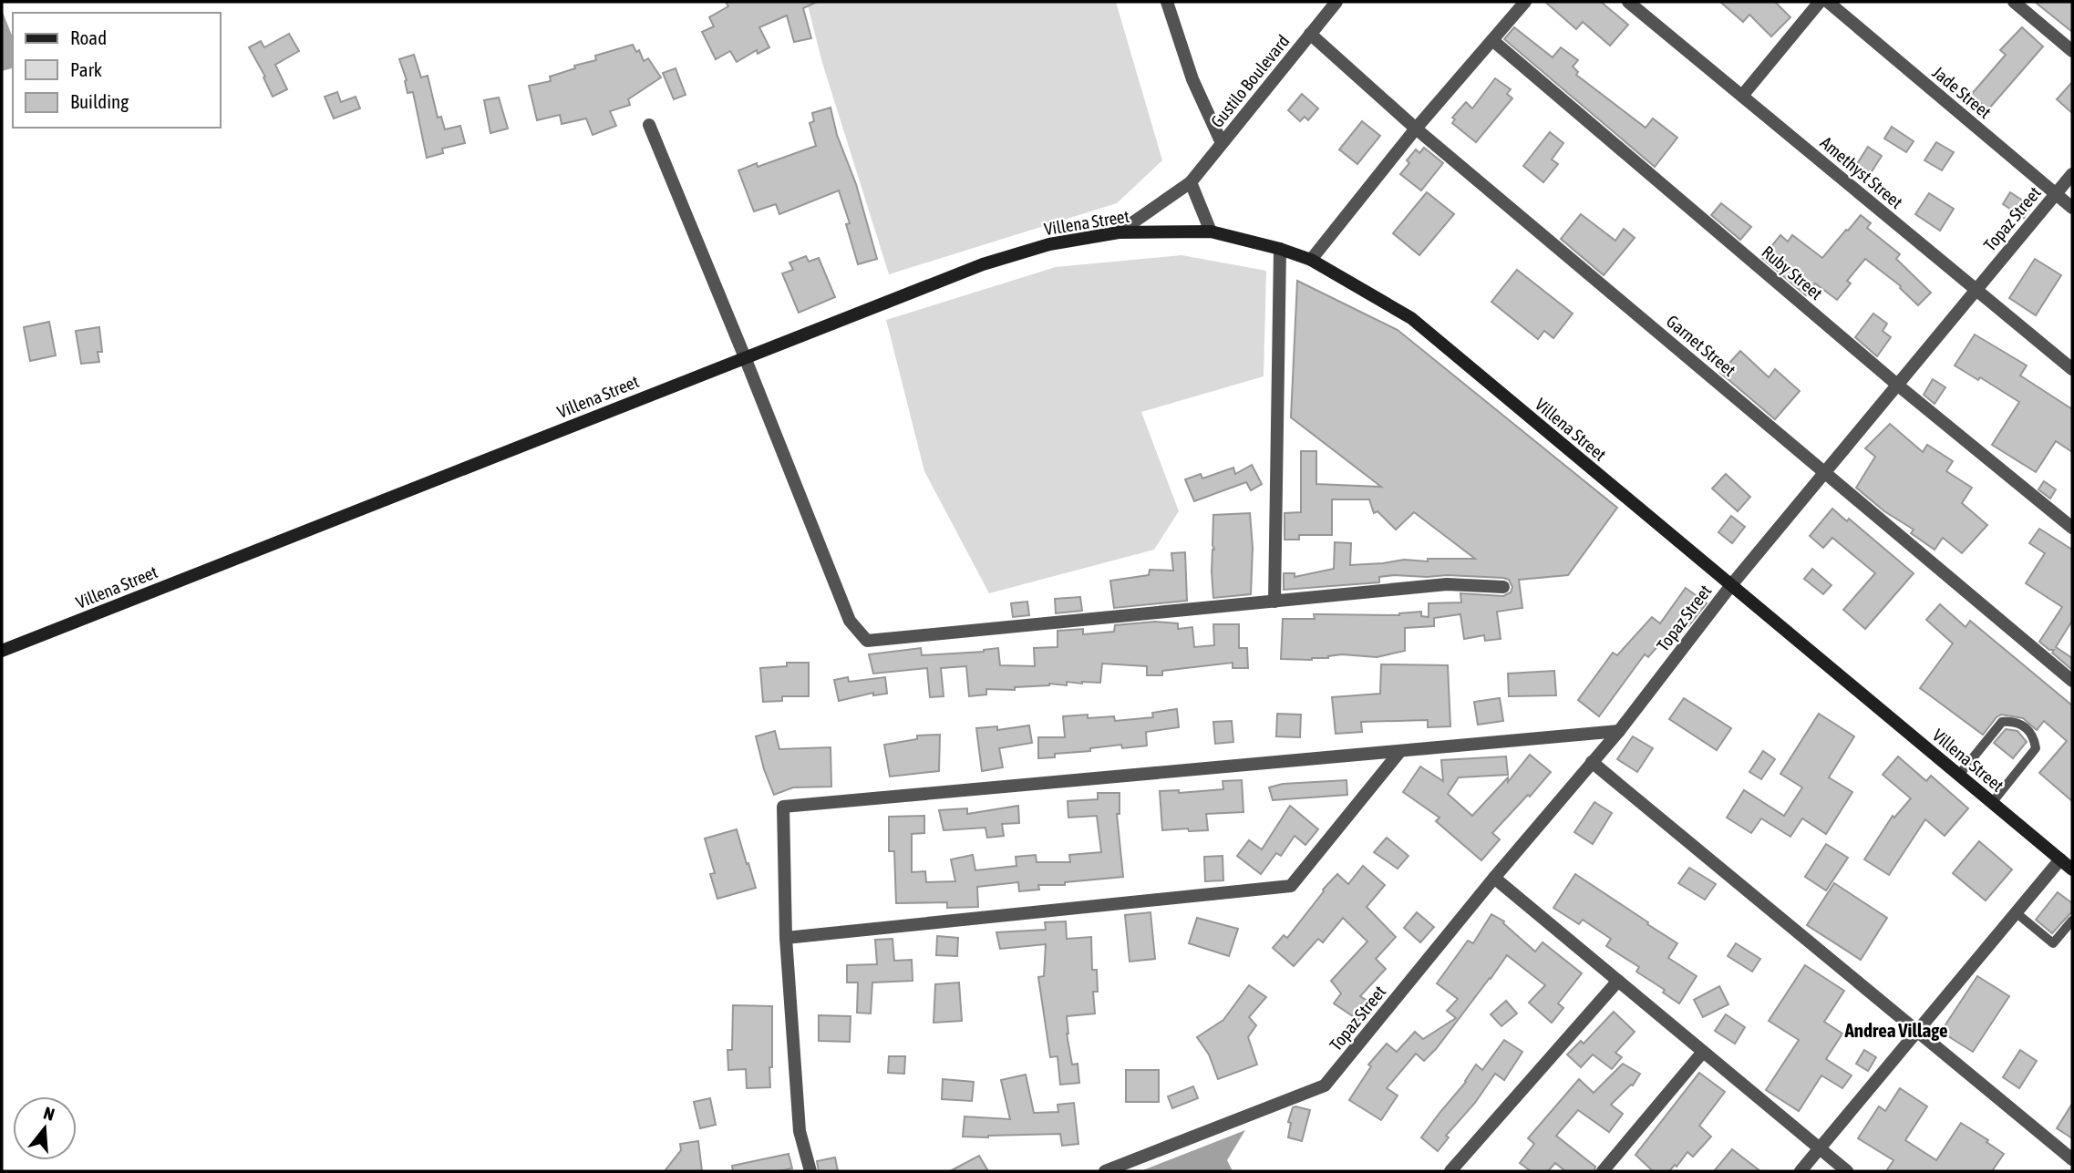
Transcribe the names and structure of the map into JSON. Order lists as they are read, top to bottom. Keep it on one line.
{"streets":{"main road":["Villena Street"],"street":["Gustilo Boulevard","Jade Street","Amethyst Street","Topaz Street","Ruby Street","Garnet Street"]},"crossings":[["Gustilo Boulevard","Villena Street"],["Gustilo Boulevard","Garnet Street"],["Jade Street","Topaz Street"],["Amethyst Street","Topaz Street"],["Topaz Street","Villena Street"],["Topaz Street","Ruby Street"],["Topaz Street","Garnet Street"]],"districts":["Andrea Village"],"legend":["Road","Park","Building"],"north":"top"}
